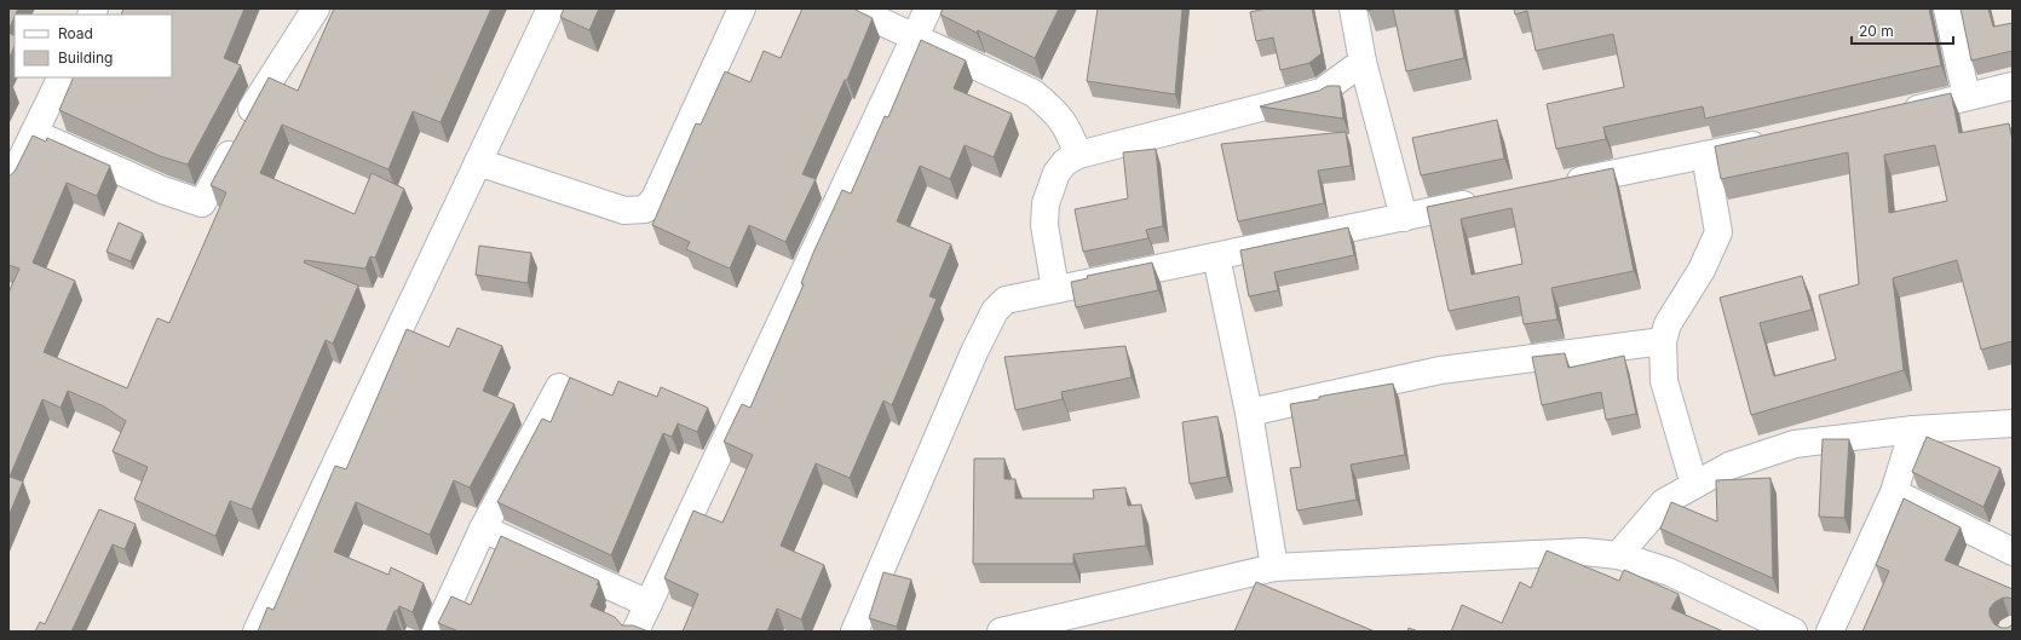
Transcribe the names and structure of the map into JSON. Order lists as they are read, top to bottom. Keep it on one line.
{"legend":["Road","Building"],"scale_bar":"20 m"}
